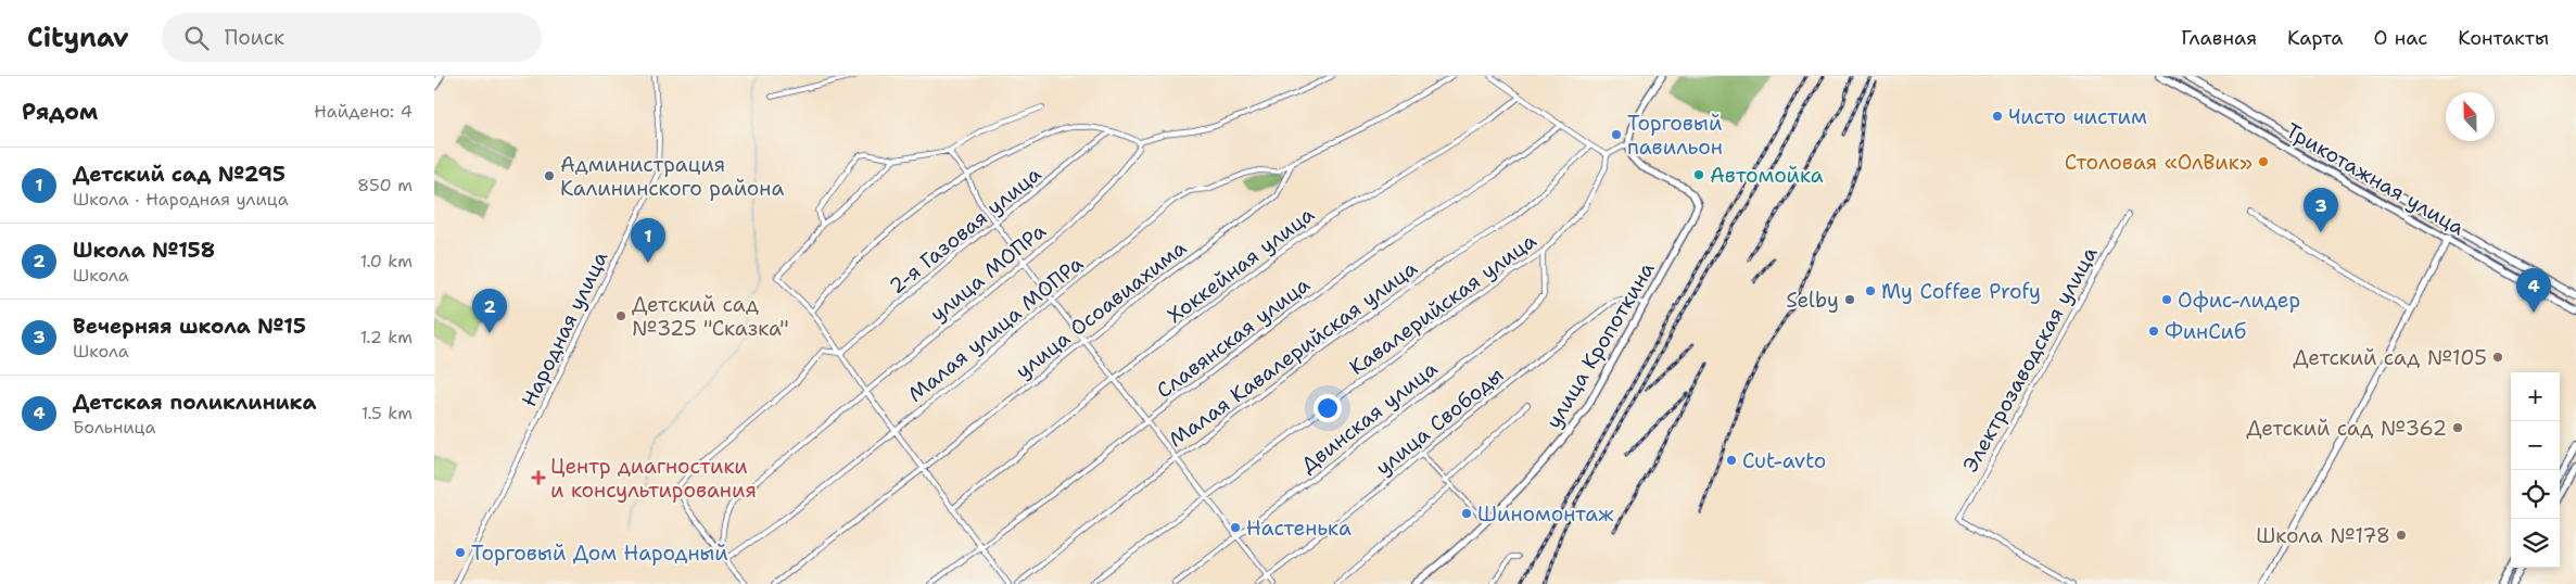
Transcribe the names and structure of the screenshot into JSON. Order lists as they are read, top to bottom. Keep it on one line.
{"streets":{"main road":["Трикотажная улица","улица Кропоткина"],"street":["2-я Газовая улица","Хоккейная улица","улица МОПРа","Кавалерийская улица","улица Осоавиахима","Народная улица","Малая улица МОПРа","Славянская улица","Малая Кавалерийская улица","Электрозаводская улица","Двинская улица","улица Свободы"]},"crossings":[["2-я Газовая улица","улица МОПРа"],["2-я Газовая улица","Малая улица МОПРа"],["улица МОПРа","Малая улица МОПРа"],["Кавалерийская улица","Двинская улица"],["улица Кропоткина","улица Свободы"]],"places":{"other":["Чисто чистим","Торговый павильон","Столовая «ОлВик»","Автомойка","Администрация Калининского района","My Coffee Profy","Selby","Офис-лидер","Детский сад №325 \"Сказка\"","ФинСиб","Детский сад №105","Детский сад №362","Cut-avto","Шиномонтаж","Настенька","Школа №178","Торговый Дом Народный"],"health":["Центр диагностики и консультирования"]},"north":"top","page":{"header":"Citynav","search":"Поиск","nav":["Главная","Карта","О нас","Контакты"],"heading":["Рядом","Найдено: 4"],"list":[{"mark":"1","name":"Детский сад №295","note":"Школа · Народная улица","value":"850 m"},{"mark":"2","name":"Школа №158","note":"Школа","value":"1.0 km"},{"mark":"3","name":"Вечерняя школа №15","note":"Школа","value":"1.2 km"},{"mark":"4","name":"Детская поликлиника","note":"Больница","value":"1.5 km"}],"pins":["3","1","4","2"],"map_buttons":["+","−"]}}
